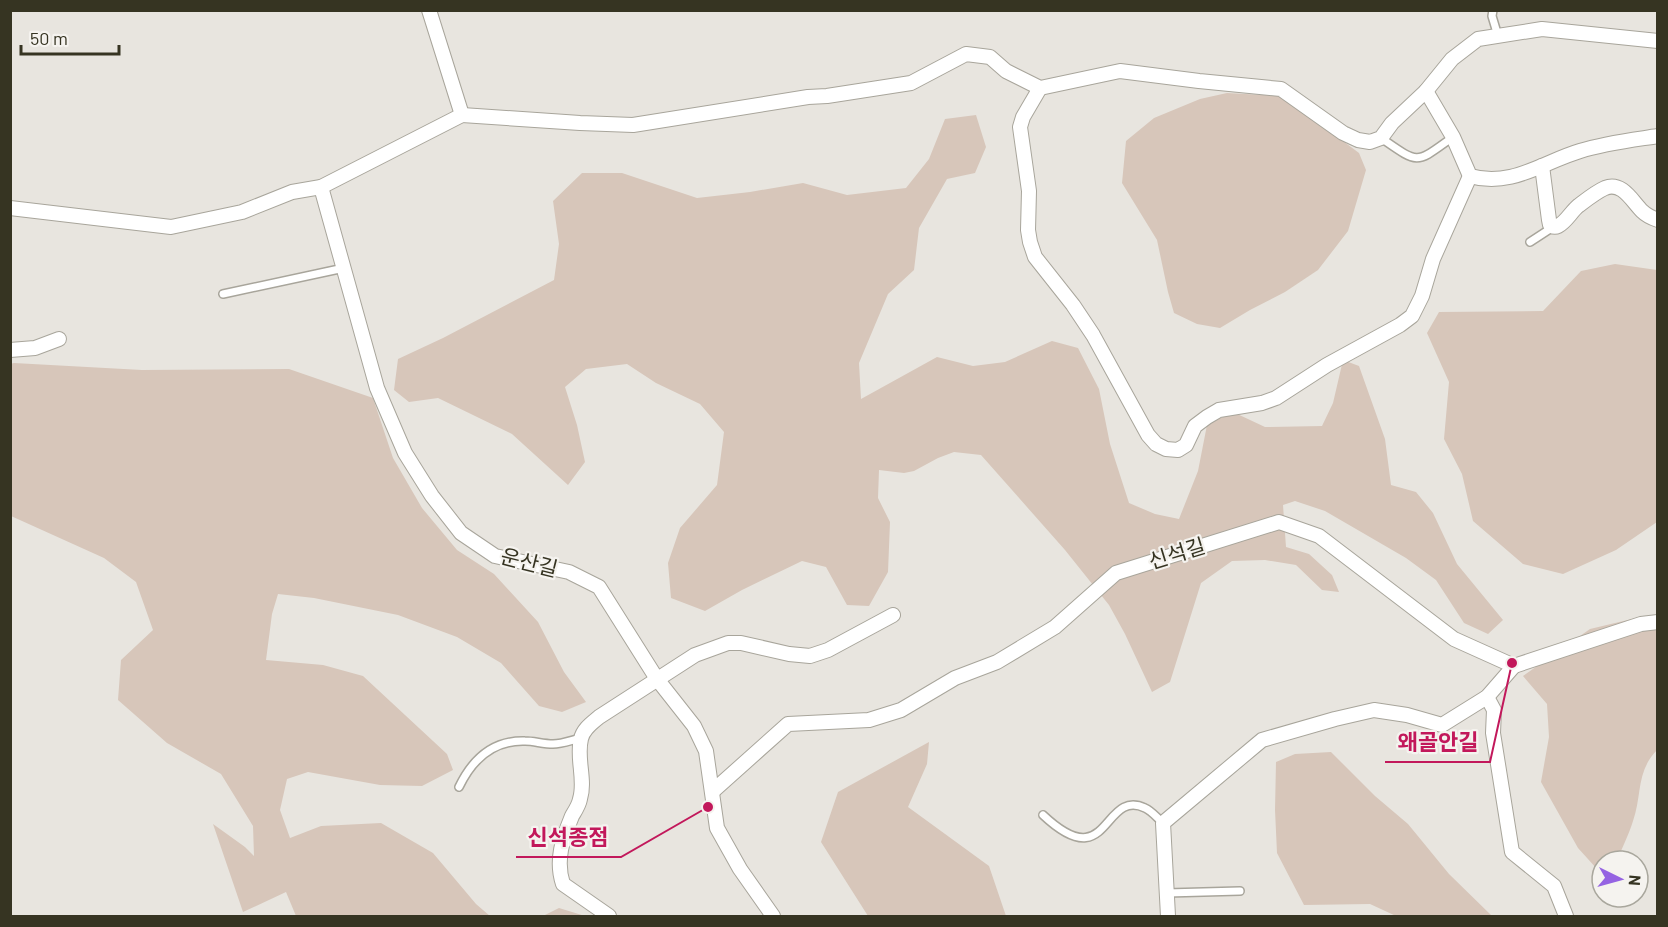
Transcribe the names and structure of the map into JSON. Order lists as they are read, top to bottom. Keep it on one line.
{"streets":{"street":["신석길","운산길"]},"crossings":[["신석길","운산길"]],"places":["왜골안길","신석종점"],"scale_bar":"50 m","north":"right"}
